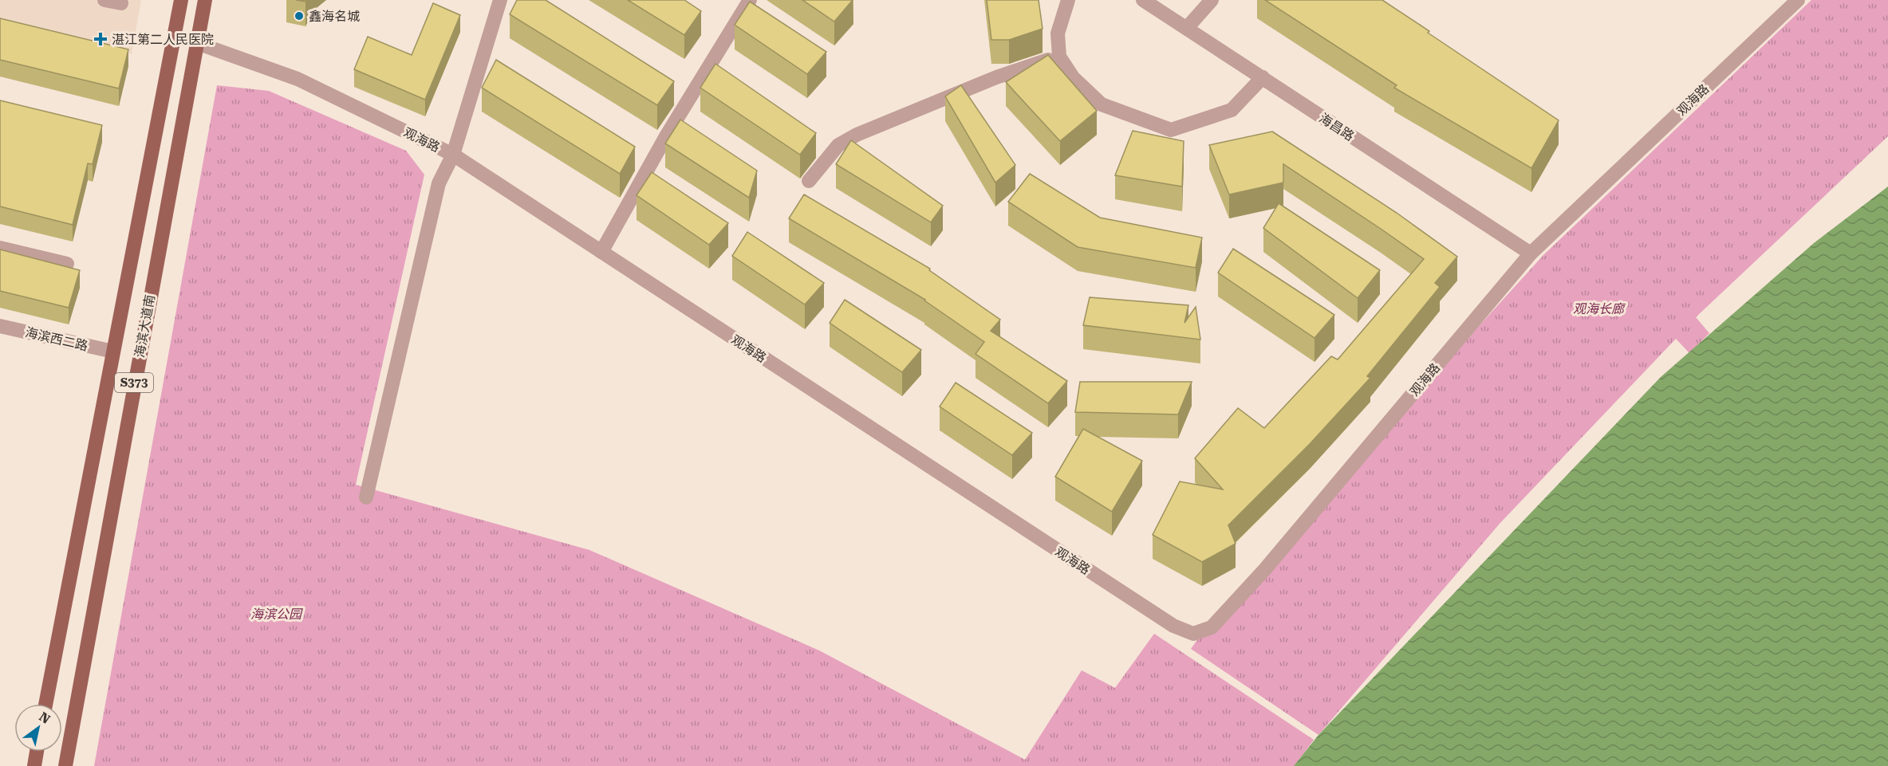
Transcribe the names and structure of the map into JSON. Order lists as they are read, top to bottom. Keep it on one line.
{"streets":{"main road":["海滨大道南","S373"],"street":["观海路","海昌路","海滨西二路"]},"crossings":[["观海路","海昌路"],["观海路","海滨大道南"],["海滨大道南","海滨西二路"]],"parks":["观海长廊","海滨公园"],"places":{"other":["鑫海名城"],"health":["湛江第二人民医院"]},"north":"top right"}
